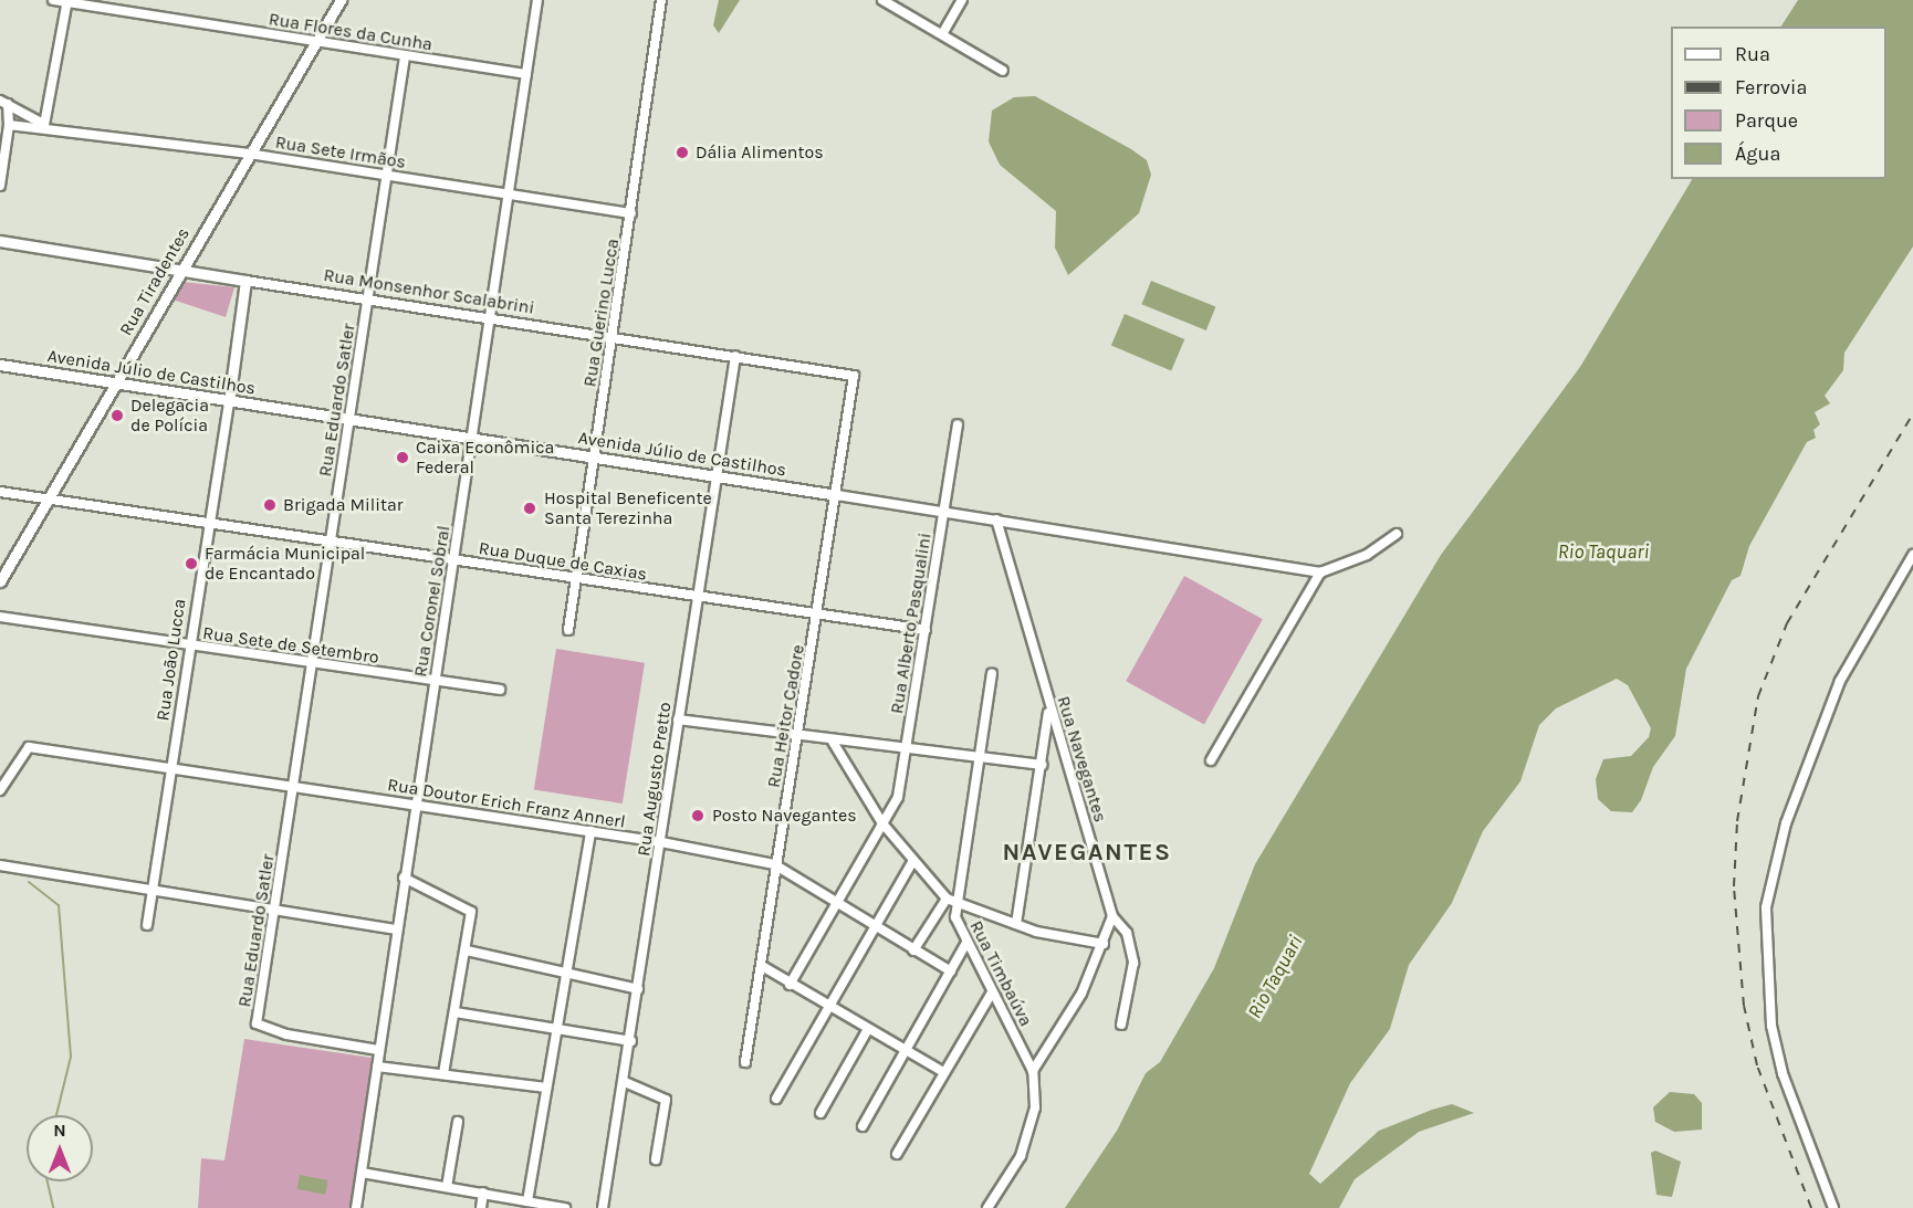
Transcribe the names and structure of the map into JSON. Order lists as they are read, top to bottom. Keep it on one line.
{"streets":{"street":["Rua Flores da Cunha","Rua Sete Irmãos","Rua Tiradentes","Rua Monsenhor Scalabrini","Rua Guerino Lucca","Avenida Júlio de Castilhos","Rua Eduardo Satler","Rua Duque de Caxias","Rua Coronel Sobral","Rua Alberto Pasqualini","Rua Sete de Setembro","Rua João Lucca","Rua Heitor Cadore","Rua Navegantes","Rua Augusto Pretto","Rua Doutor Erich Franz Annerl","Rua Timbaúva"]},"crossings":[["Rua Flores da Cunha","Rua Tiradentes"],["Rua Flores da Cunha","Rua Eduardo Satler"],["Rua Flores da Cunha","Rua Coronel Sobral"],["Rua Sete Irmãos","Rua Tiradentes"],["Rua Sete Irmãos","Rua Guerino Lucca"],["Rua Sete Irmãos","Rua Eduardo Satler"],["Rua Sete Irmãos","Rua Coronel Sobral"],["Rua Tiradentes","Rua Monsenhor Scalabrini"],["Rua Tiradentes","Avenida Júlio de Castilhos"],["Rua Tiradentes","Rua Duque de Caxias"],["Rua Monsenhor Scalabrini","Rua Guerino Lucca"],["Rua Monsenhor Scalabrini","Rua Eduardo Satler"],["Rua Monsenhor Scalabrini","Rua Coronel Sobral"],["Rua Monsenhor Scalabrini","Rua João Lucca"],["Rua Monsenhor Scalabrini","Rua Heitor Cadore"],["Rua Monsenhor Scalabrini","Rua Augusto Pretto"],["Rua Guerino Lucca","Avenida Júlio de Castilhos"],["Rua Guerino Lucca","Rua Duque de Caxias"],["Avenida Júlio de Castilhos","Rua Eduardo Satler"],["Avenida Júlio de Castilhos","Rua Coronel Sobral"],["Avenida Júlio de Castilhos","Rua Alberto Pasqualini"],["Avenida Júlio de Castilhos","Rua João Lucca"],["Avenida Júlio de Castilhos","Rua Heitor Cadore"],["Avenida Júlio de Castilhos","Rua Navegantes"],["Avenida Júlio de Castilhos","Rua Augusto Pretto"],["Rua Eduardo Satler","Rua Duque de Caxias"],["Rua Eduardo Satler","Rua Coronel Sobral"],["Rua Eduardo Satler","Rua Sete de Setembro"],["Rua Eduardo Satler","Rua Doutor Erich Franz Annerl"],["Rua Duque de Caxias","Rua Coronel Sobral"],["Rua Duque de Caxias","Rua Alberto Pasqualini"],["Rua Duque de Caxias","Rua João Lucca"],["Rua Duque de Caxias","Rua Heitor Cadore"],["Rua Duque de Caxias","Rua Augusto Pretto"],["Rua Coronel Sobral","Rua Sete de Setembro"],["Rua Coronel Sobral","Rua Doutor Erich Franz Annerl"],["Rua Alberto Pasqualini","Rua Doutor Erich Franz Annerl"],["Rua Alberto Pasqualini","Rua Timbaúva"],["Rua Sete de Setembro","Rua João Lucca"],["Rua João Lucca","Rua Doutor Erich Franz Annerl"],["Rua Heitor Cadore","Rua Doutor Erich Franz Annerl"],["Rua Augusto Pretto","Rua Doutor Erich Franz Annerl"]],"districts":["NAVEGANTES"],"water":["Rio Taquari"],"places":["Dália Alimentos","Delegacia de Polícia","Caixa Econômica Federal","Brigada Militar","Hospital Beneficente Santa Terezinha","Farmácia Municipal de Encantado","Posto Navegantes"],"legend":["Rua","Ferrovia","Parque","Água"],"north":"top"}
